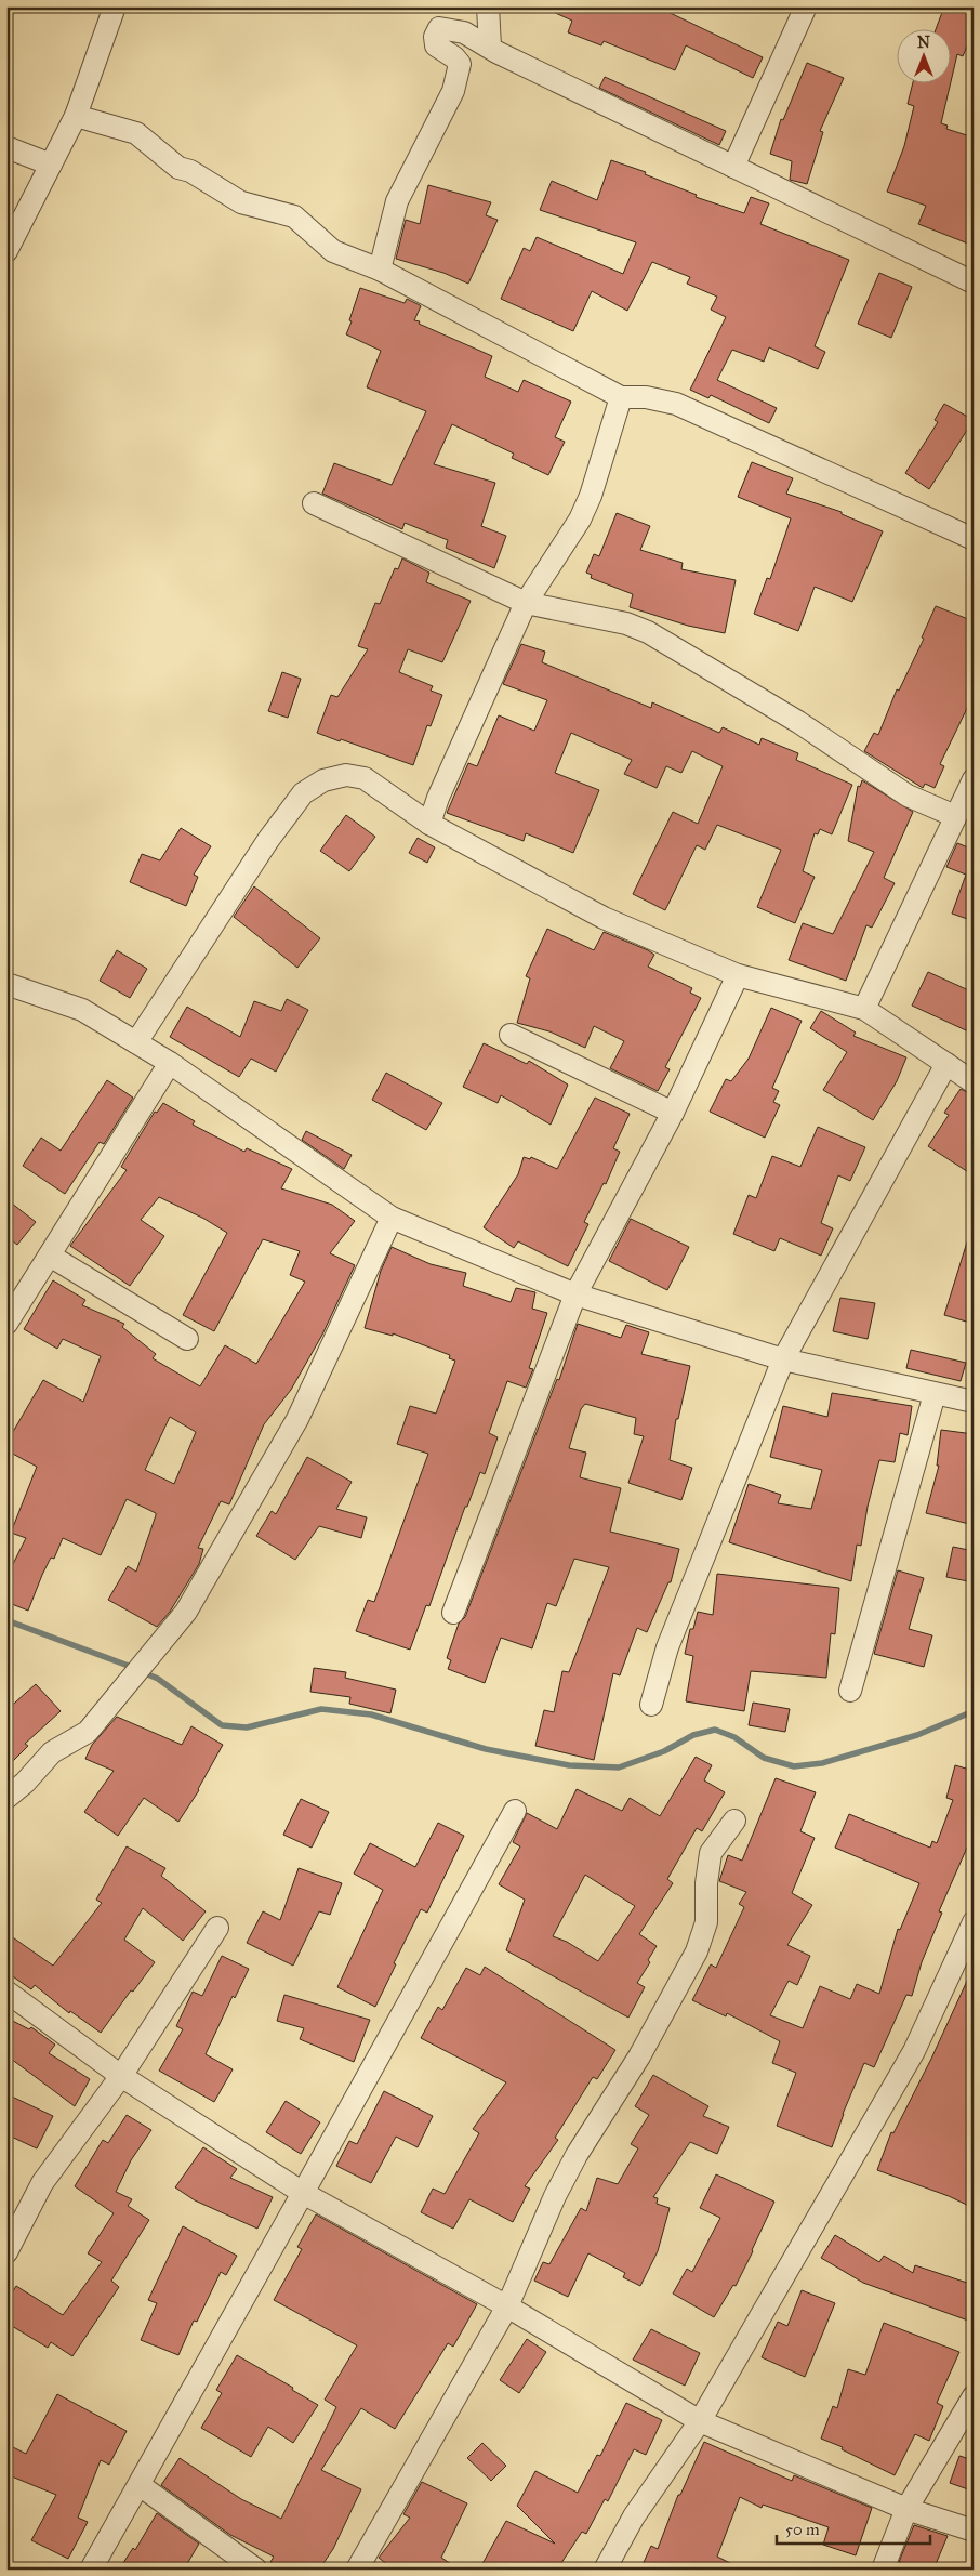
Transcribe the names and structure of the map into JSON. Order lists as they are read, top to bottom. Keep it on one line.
{"scale_bar":"50 m","north":"top"}
